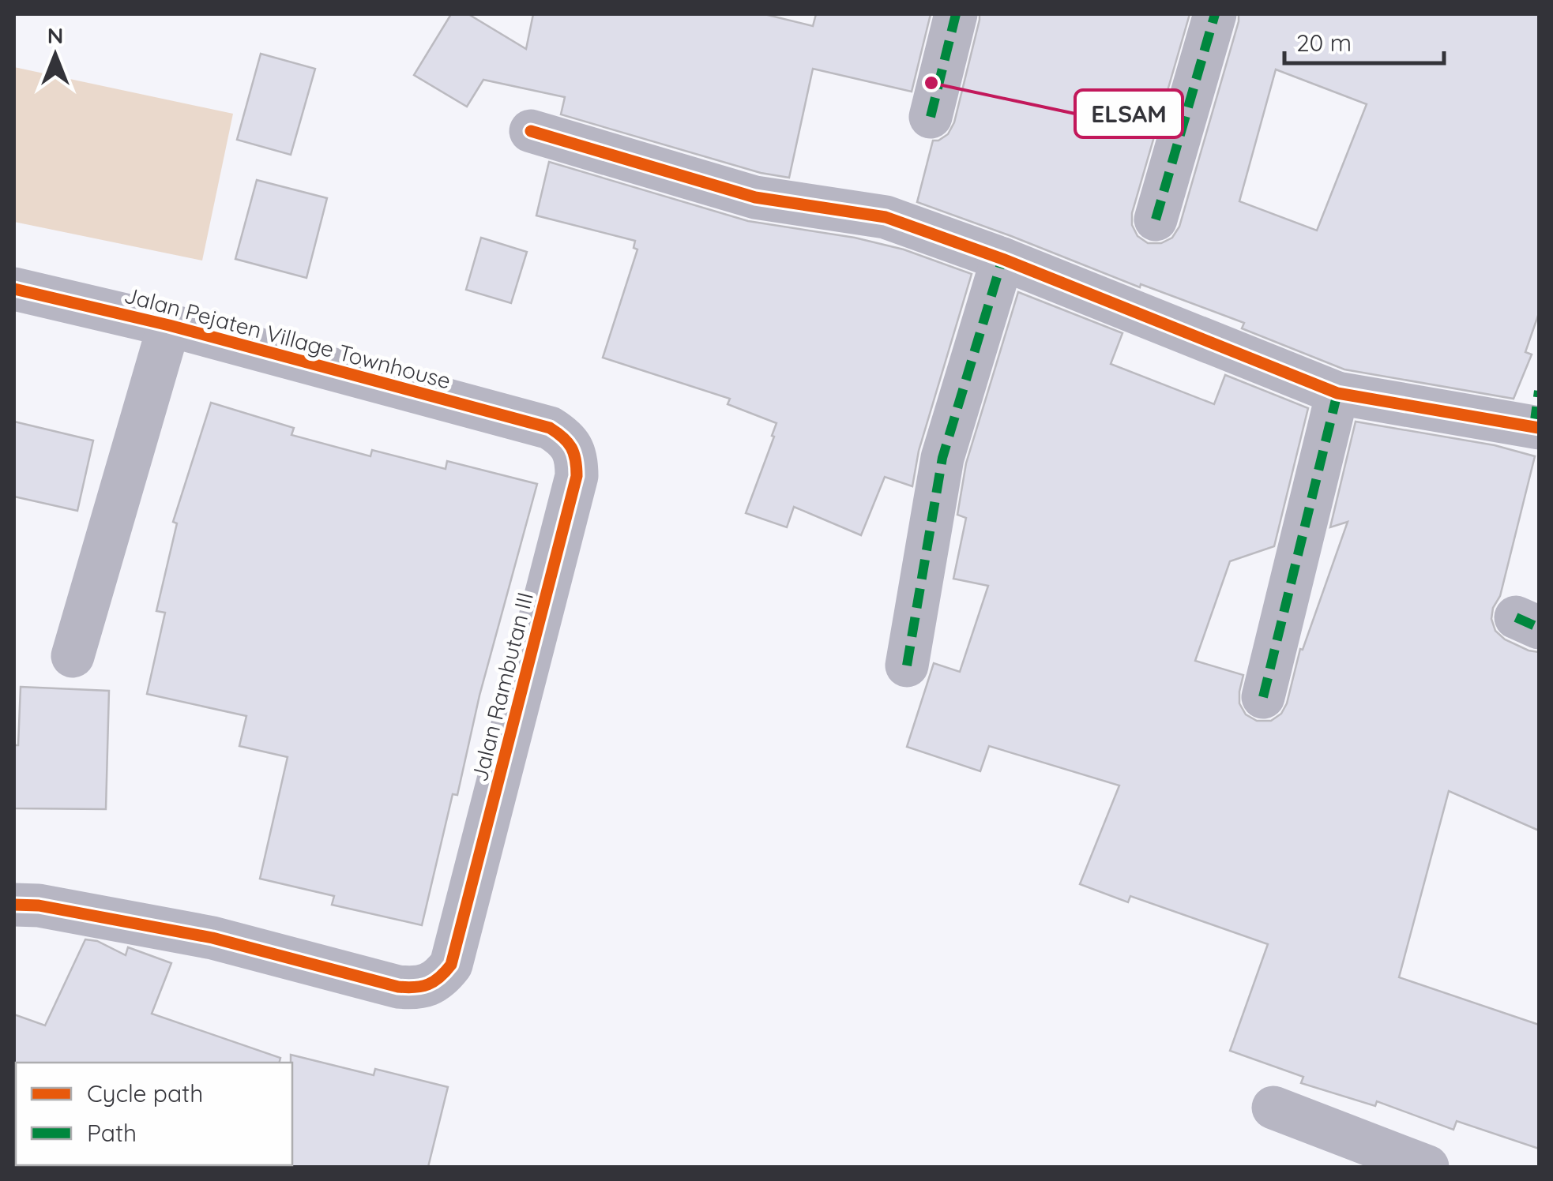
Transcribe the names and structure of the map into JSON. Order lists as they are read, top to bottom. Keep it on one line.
{"streets":{"street":["Jalan Pejaten Village Townhouse","Jalan Rambutan III"]},"crossings":[["Jalan Pejaten Village Townhouse","Jalan Rambutan III"]],"places":["ELSAM"],"legend":["Cycle path","Path"],"scale_bar":"20 m","north":"top"}
